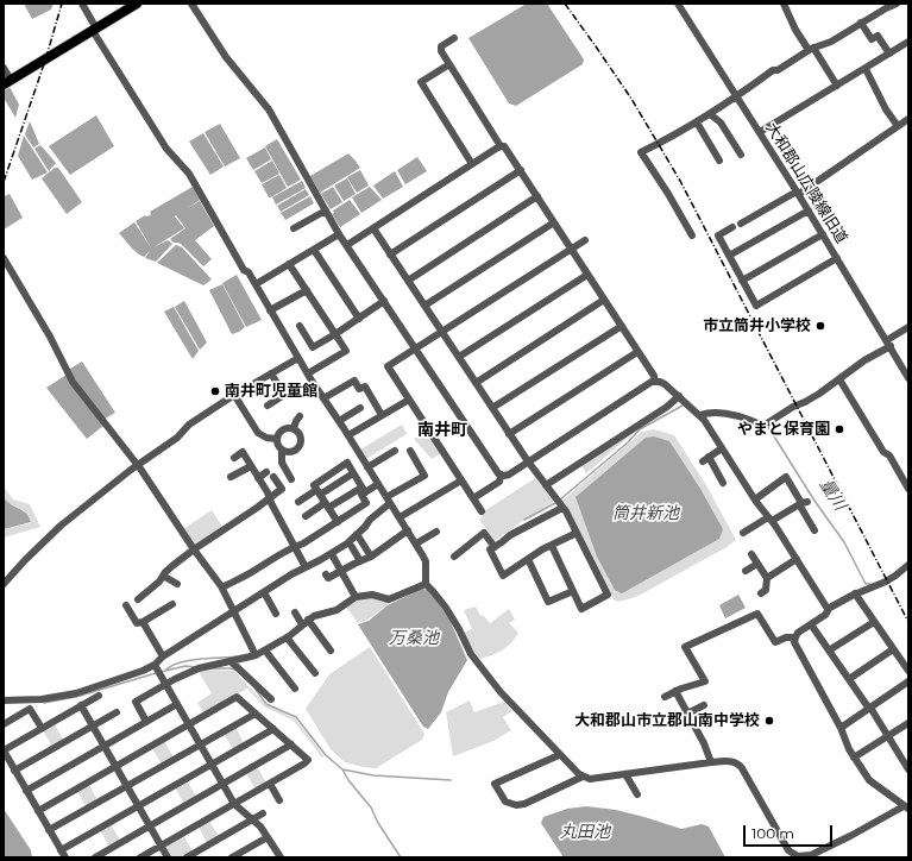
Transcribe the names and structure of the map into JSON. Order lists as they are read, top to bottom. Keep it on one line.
{"streets":{"street":["大和郡山広陵線旧道"]},"districts":["南井町"],"water":["量川","筒井新池","万桑池","丸田池"],"places":["市立筒井小学校","南井町児童館","やまと保育園","大和郡山市立郡山南中学校"],"scale_bar":"100 m"}
